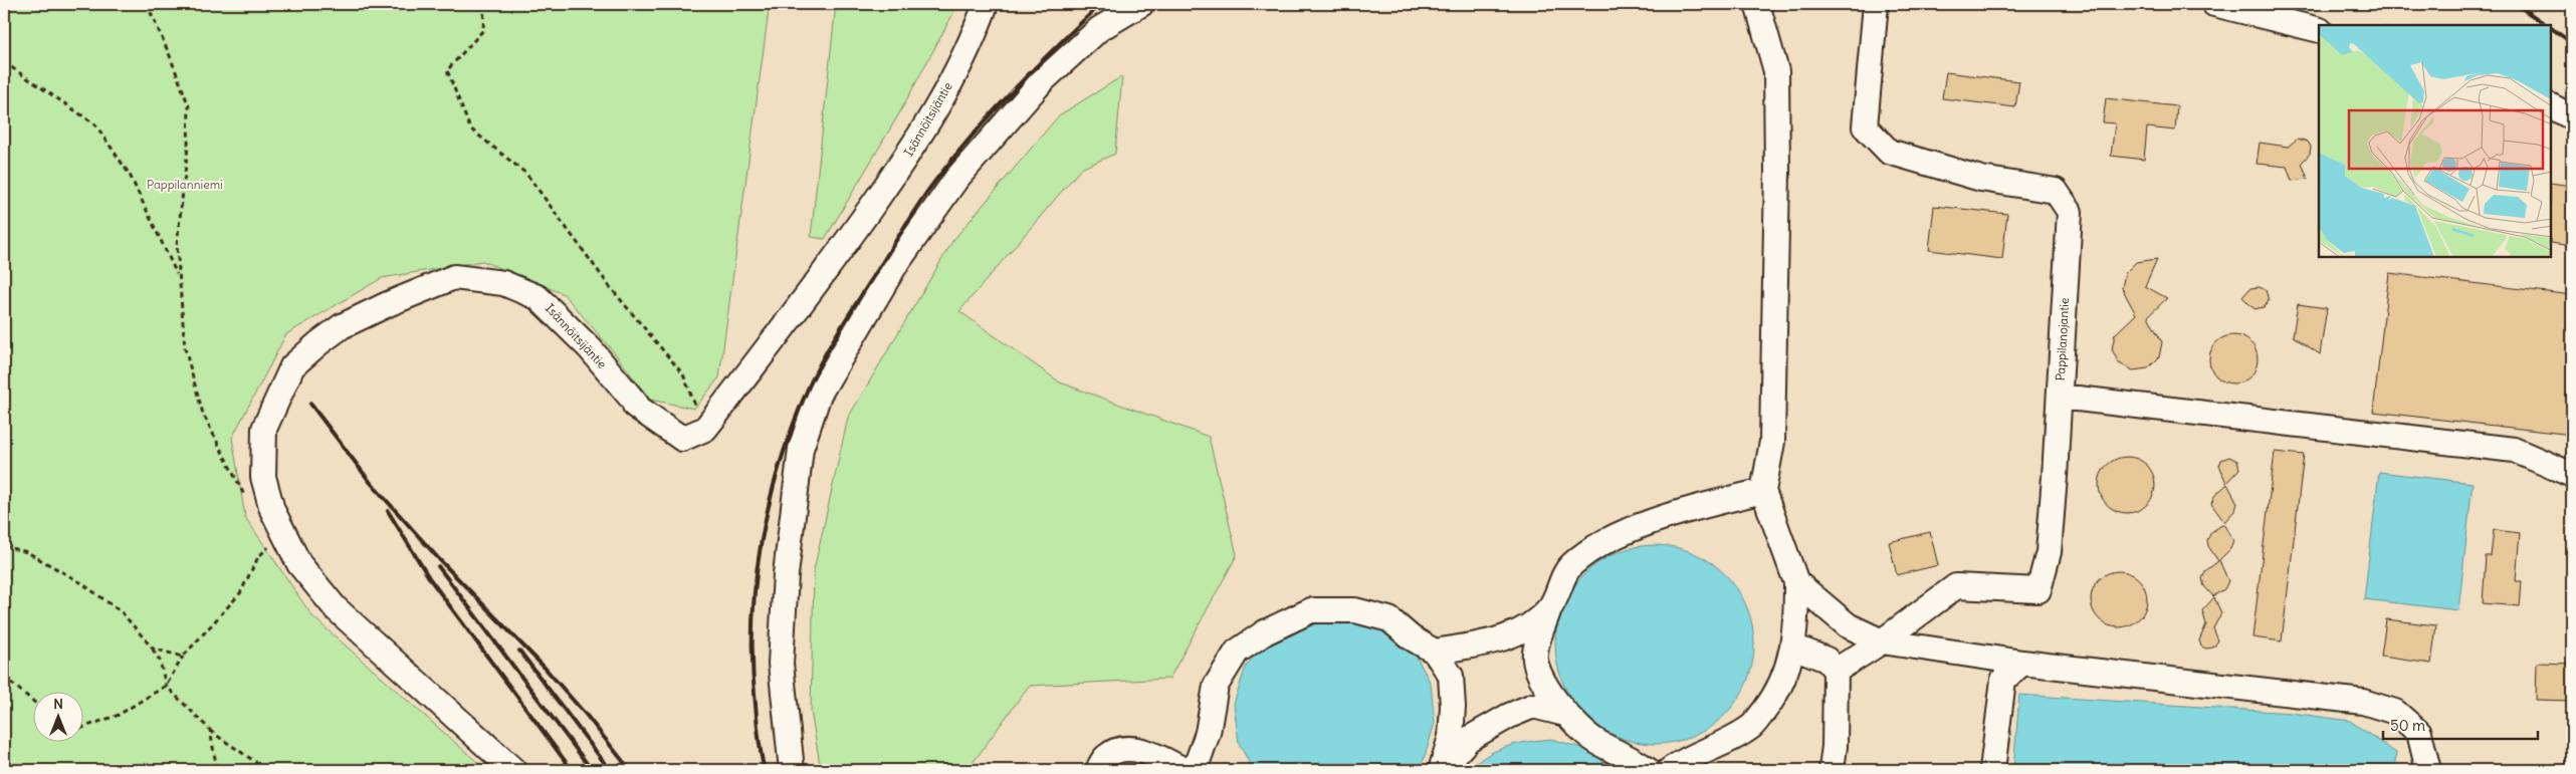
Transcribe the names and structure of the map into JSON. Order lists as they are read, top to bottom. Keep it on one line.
{"streets":{"street":["Isännöitsijäntie","Pappilanojantie"]},"parks":["Pappilanniemi"],"scale_bar":"50 m","north":"top"}
